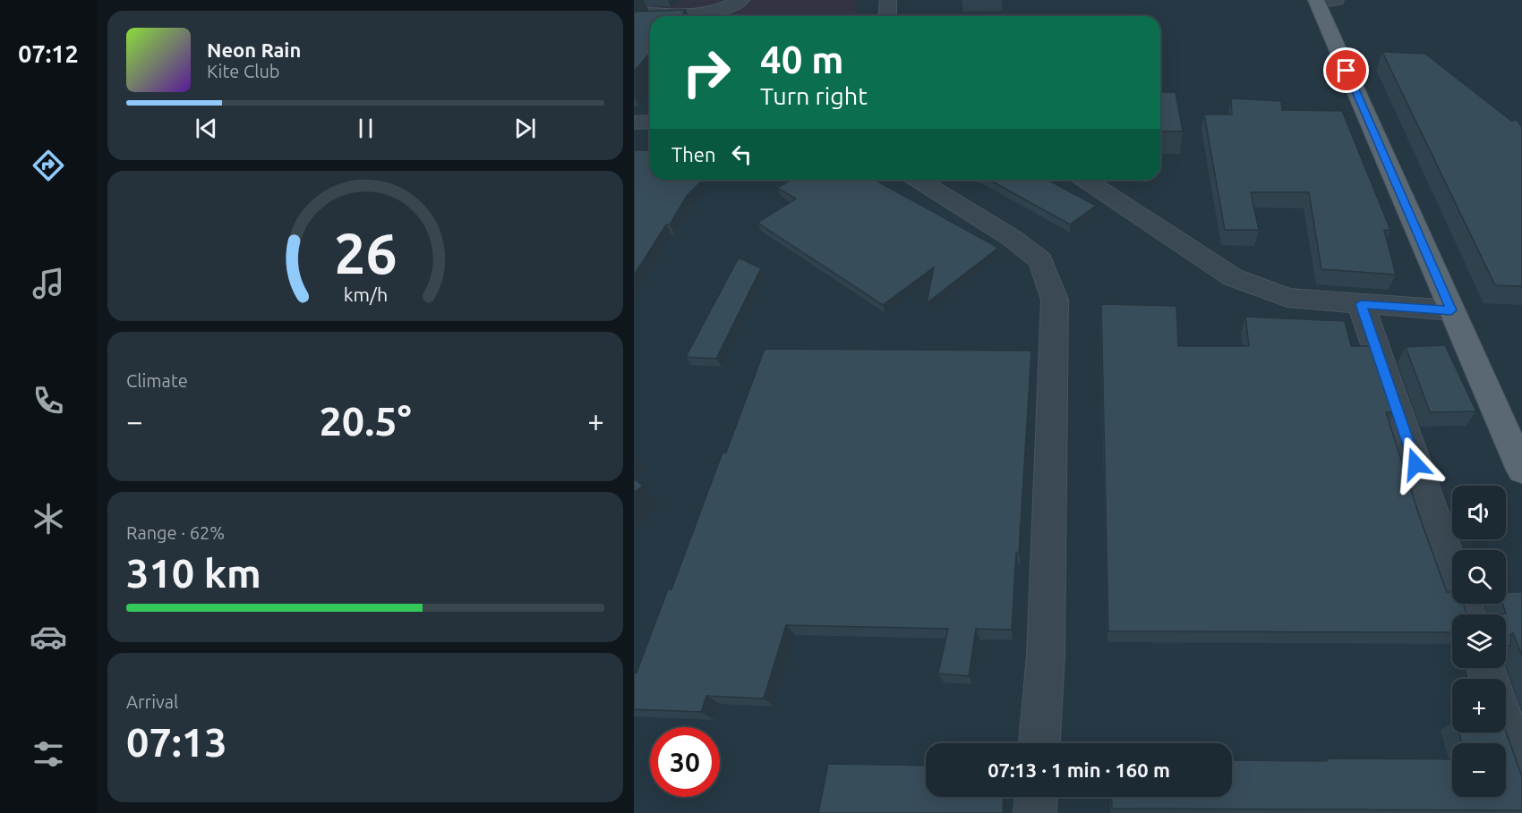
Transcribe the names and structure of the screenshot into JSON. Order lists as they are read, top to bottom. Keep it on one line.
{"page":{"tabs":"07:12","turn":["40 m","Turn right"],"song":["Neon Rain","Kite Club"],"then":"Then","tile":["Climate",["Range · 62%","310 km"],["Arrival","07:13"]],"heat":["−","20.5°","+"],"map_buttons":["+","−"],"limit":"30","trip":"07:13 · 1 min · 160 m","gauge":["26","km/h"]}}
